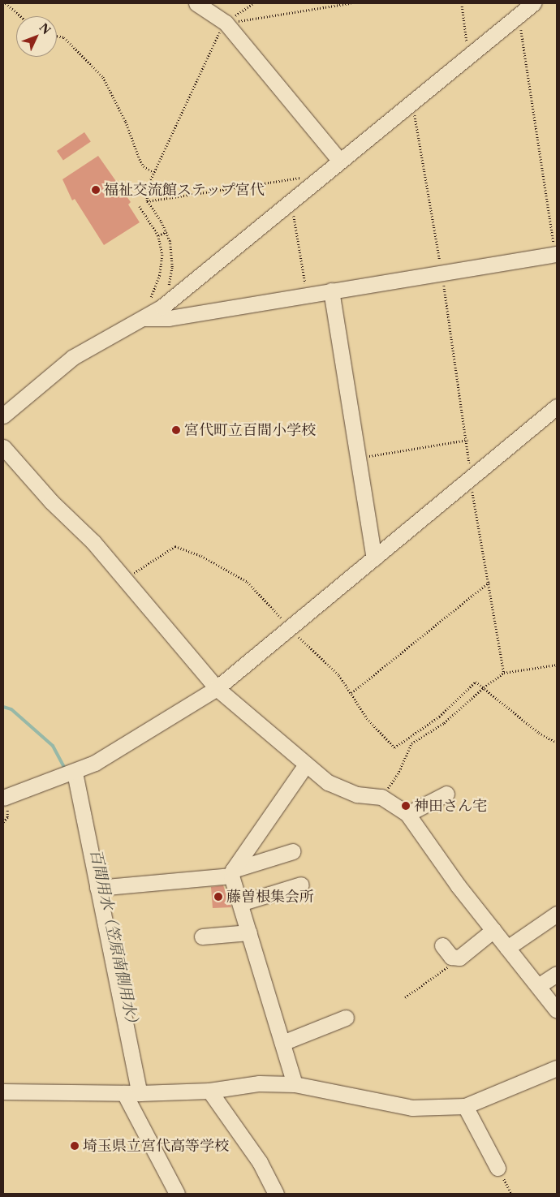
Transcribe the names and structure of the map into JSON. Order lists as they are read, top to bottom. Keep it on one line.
{"water":["百間用水（笠原南側用水）"],"places":["福祉交流館ステップ宮代","宮代町立百間小学校","神田さん宅","藤曽根集会所","埼玉県立宮代高等学校"],"north":"top right"}
